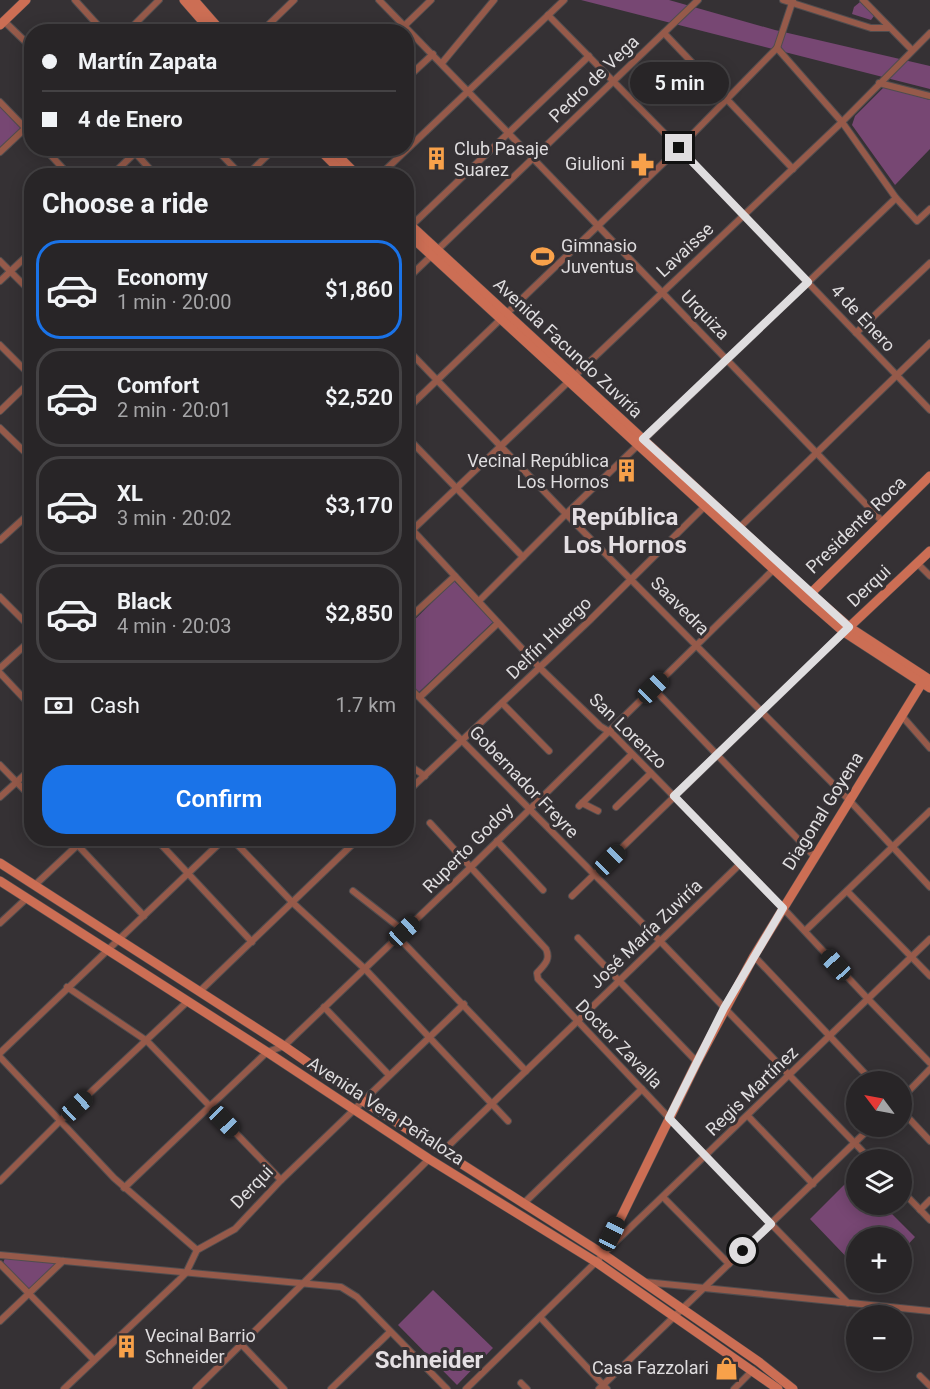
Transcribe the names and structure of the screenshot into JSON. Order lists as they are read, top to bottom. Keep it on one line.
{"streets":{"main road":["Avenida Facundo Zuviría","Presidente Roca","Derqui","Diagonal Goyena","Avenida Vera Peñaloza"],"street":["Pedro de Vega","Lavaisse","Urquiza","4 de Enero","Saavedra","Delfín Huergo","San Lorenzo","Gobernador Freyre","Ruperto Godoy","José María Zuviría","Doctor Zavalla","Regis Martínez"]},"crossings":[["Pedro de Vega","Urquiza"],["Pedro de Vega","4 de Enero"],["Pedro de Vega","Avenida Facundo Zuviría"],["Lavaisse","Urquiza"],["Lavaisse","4 de Enero"],["Lavaisse","Avenida Facundo Zuviría"],["Lavaisse","Saavedra"],["Urquiza","Presidente Roca"],["Avenida Facundo Zuviría","Presidente Roca"],["Avenida Facundo Zuviría","Derqui"],["Avenida Facundo Zuviría","Delfín Huergo"],["Avenida Facundo Zuviría","Diagonal Goyena"],["Avenida Facundo Zuviría","Ruperto Godoy"],["Derqui","Saavedra"],["Derqui","San Lorenzo"],["Derqui","Gobernador Freyre"],["Derqui","Avenida Vera Peñaloza"],["Saavedra","Delfín Huergo"],["Saavedra","Diagonal Goyena"],["Saavedra","Ruperto Godoy"],["Delfín Huergo","San Lorenzo"],["Delfín Huergo","Gobernador Freyre"],["San Lorenzo","Diagonal Goyena"],["San Lorenzo","Ruperto Godoy"],["San Lorenzo","José María Zuviría"],["San Lorenzo","Regis Martínez"],["Gobernador Freyre","Diagonal Goyena"],["Gobernador Freyre","Ruperto Godoy"],["Gobernador Freyre","José María Zuviría"],["Gobernador Freyre","Regis Martínez"],["Diagonal Goyena","Doctor Zavalla"],["Diagonal Goyena","Regis Martínez"],["Diagonal Goyena","Avenida Vera Peñaloza"],["Ruperto Godoy","Doctor Zavalla"],["Ruperto Godoy","Avenida Vera Peñaloza"],["José María Zuviría","Doctor Zavalla"],["José María Zuviría","Avenida Vera Peñaloza"],["Doctor Zavalla","Regis Martínez"],["Regis Martínez","Avenida Vera Peñaloza"]],"districts":["República Los Hornos","Schneider"],"places":{"building":["Club Pasaje Suarez","Vecinal República Los Hornos","Vecinal Barrio Schneider"],"pharmacy":["Giulioni"],"sports":["Gimnasio Juventus"],"shop":["Casa Fazzolari"]},"north":"top left","page":{"banner":["Martín Zapata","4 de Enero"],"bubble":"5 min","heading":"Choose a ride","list":[{"name":"Economy","note":"1 min · 20:00","value":"$1,860"},{"name":"Comfort","note":"2 min · 20:01","value":"$2,520"},{"name":"XL","note":"3 min · 20:02","value":"$3,170"},{"name":"Black","note":"4 min · 20:03","value":"$2,850"}],"pay":["Cash","1.7 km"],"buttons":"Confirm","map_buttons":["+","−"]}}
